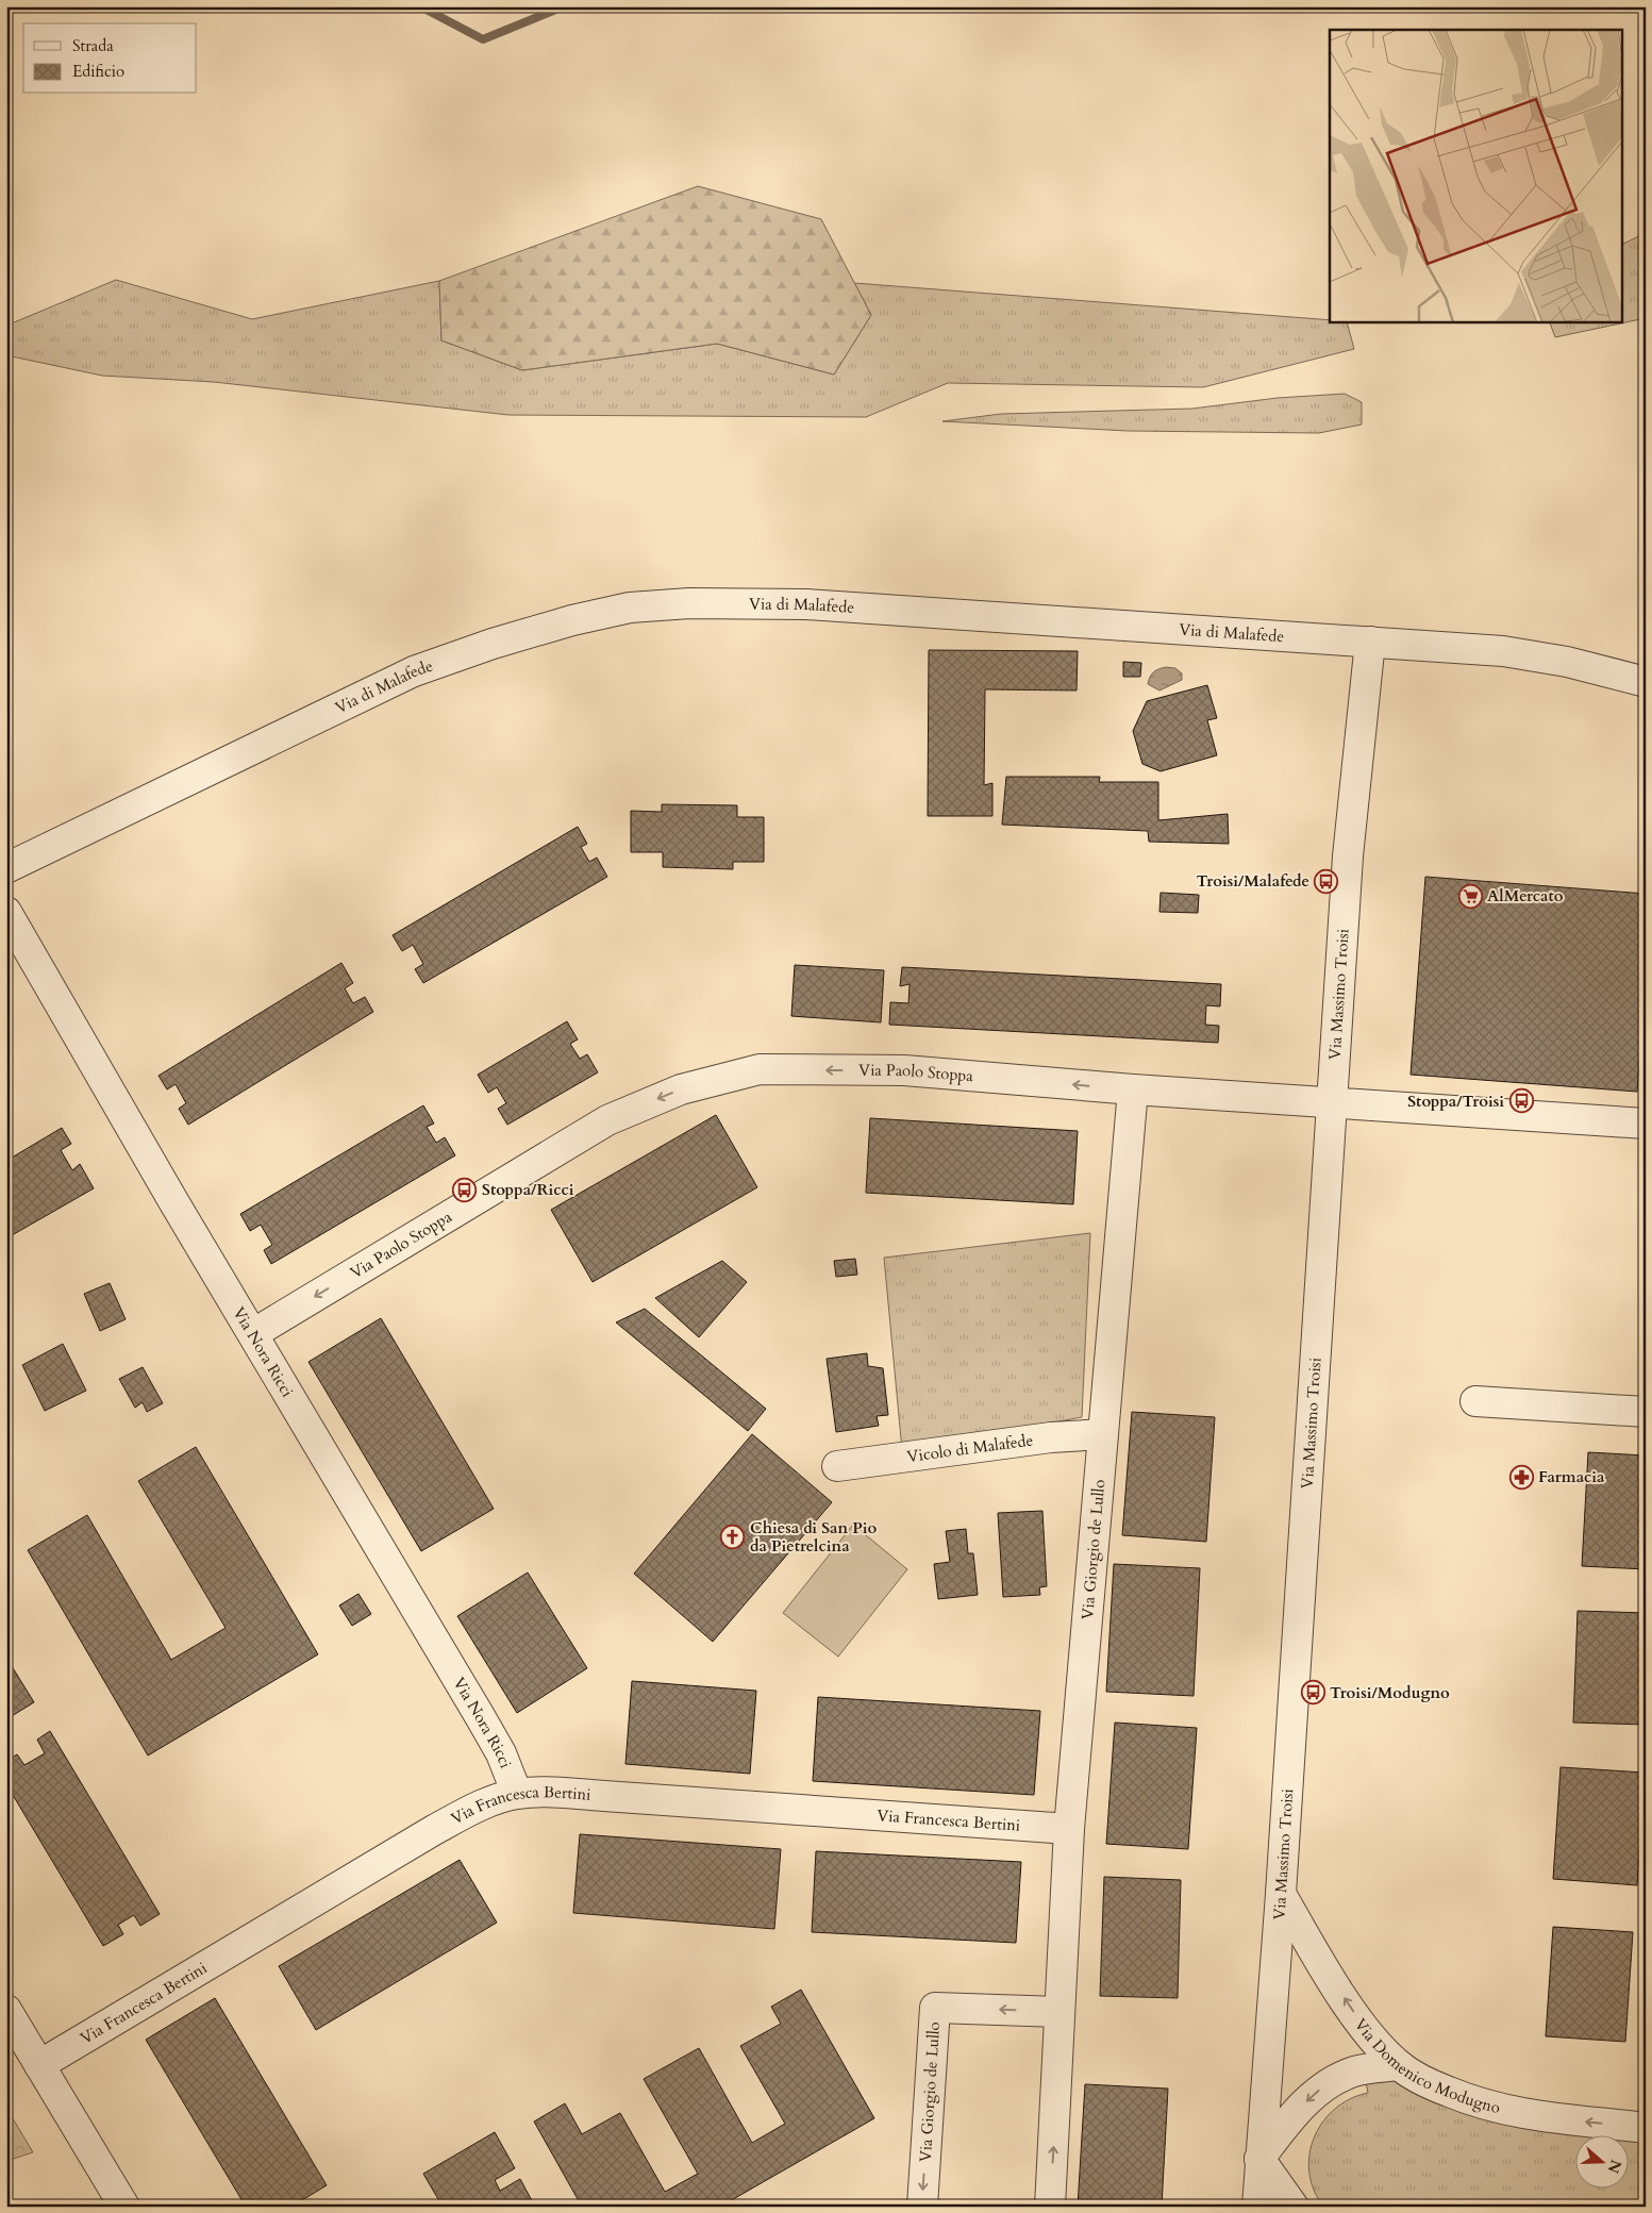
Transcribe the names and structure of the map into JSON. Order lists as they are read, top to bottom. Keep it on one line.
{"streets":{"street":["Via di Malafede","Via Massimo Troisi","Via Paolo Stoppa","Via Nora Ricci","Vicolo di Malafede","Via Giorgio de Lullo","Via Francesca Bertini","Via Domenico Modugno"]},"crossings":[["Via di Malafede","Via Massimo Troisi"],["Via Massimo Troisi","Via Paolo Stoppa"],["Via Massimo Troisi","Via Domenico Modugno"],["Via Paolo Stoppa","Via Nora Ricci"],["Via Paolo Stoppa","Via Giorgio de Lullo"],["Via Nora Ricci","Via Francesca Bertini"],["Vicolo di Malafede","Via Giorgio de Lullo"],["Via Giorgio de Lullo","Via Francesca Bertini"]],"one_way":["Via Paolo Stoppa","Via Domenico Modugno"],"places":{"bus stop":["Troisi/Malafede","Stoppa/Troisi","Stoppa/Ricci","Troisi/Modugno"],"supermarket":["AlMercato"],"pharmacy":["Farmacia"],"church":["Chiesa di San Pio da Pietrelcina"]},"legend":["Strada","Edificio"],"north":"right"}
